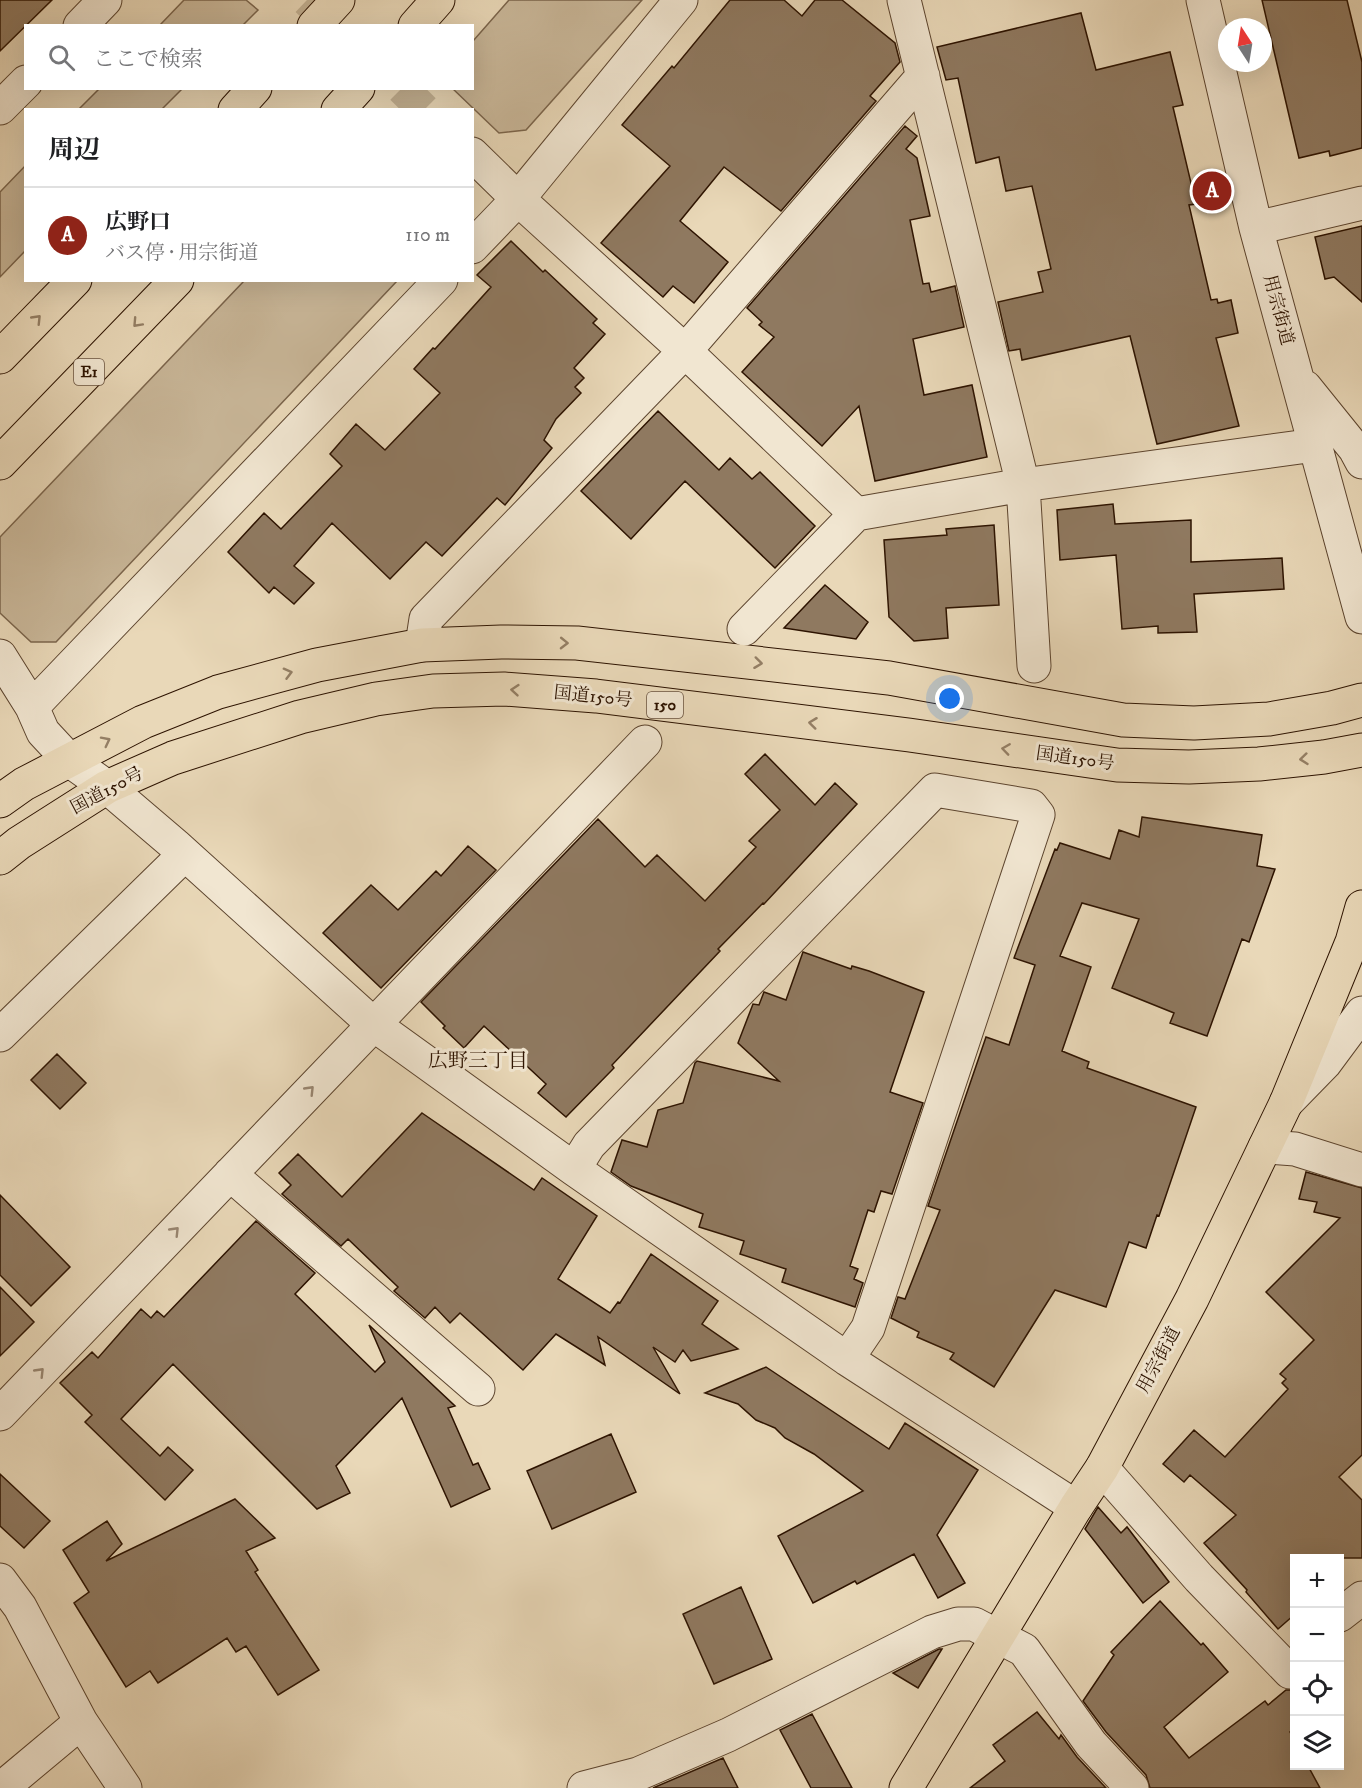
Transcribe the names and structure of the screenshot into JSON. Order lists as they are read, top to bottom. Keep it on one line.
{"streets":{"main road":["用宗街道","E1","国道150号","150"]},"districts":["広野三丁目"],"north":"top","page":{"search":"ここで検索","heading":"周辺","pins":"A","list":[{"mark":"A","name":"広野口","note":"バス停 · 用宗街道","value":"110 m"}],"map_buttons":["+","−"]}}
